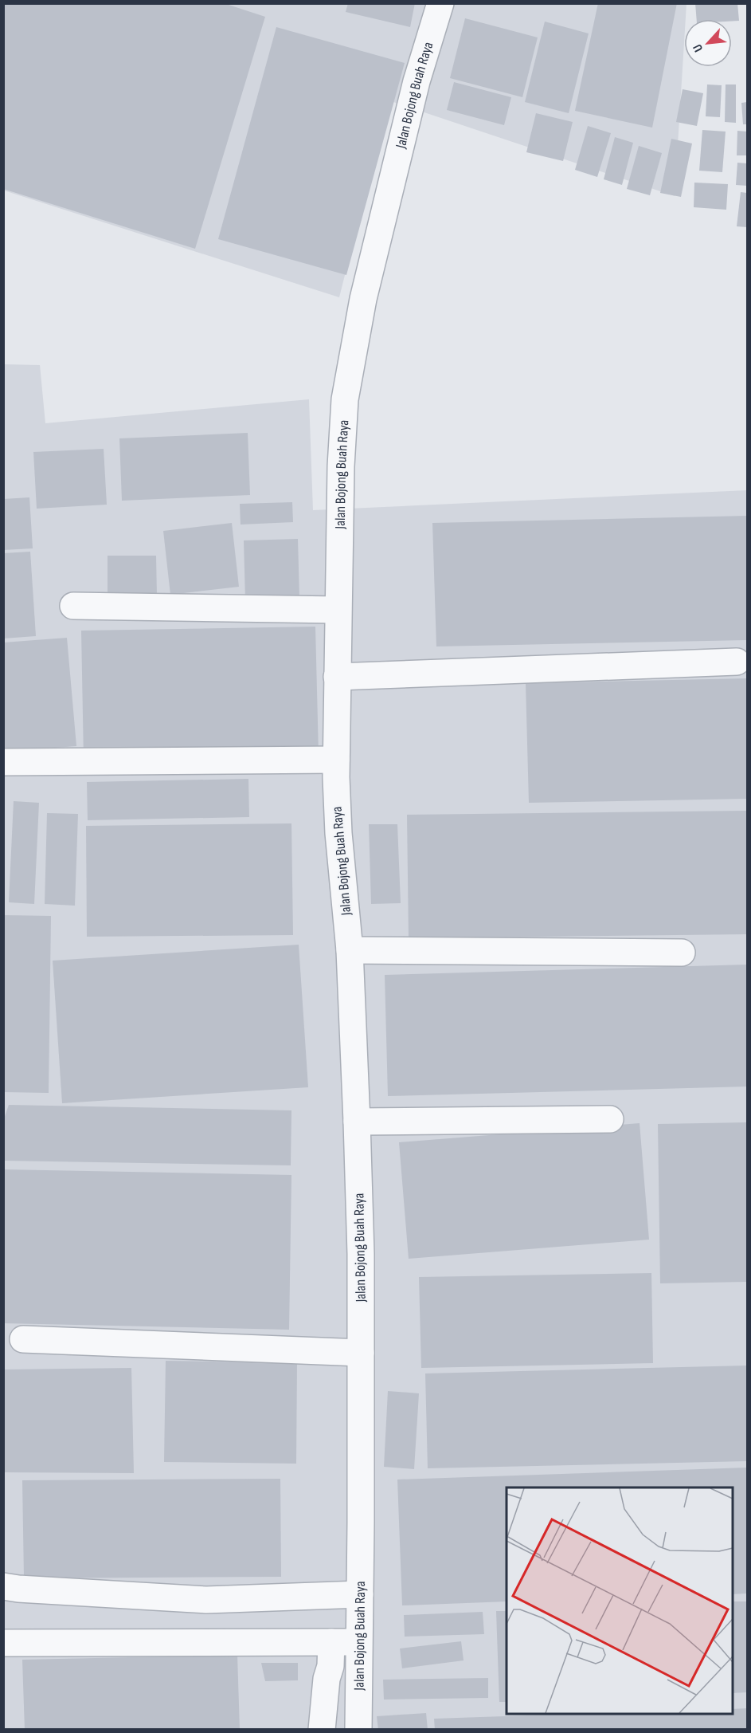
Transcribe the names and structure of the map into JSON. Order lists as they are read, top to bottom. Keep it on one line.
{"streets":{"street":["Jalan Bojong Buah Raya"]},"north":"bottom left"}
